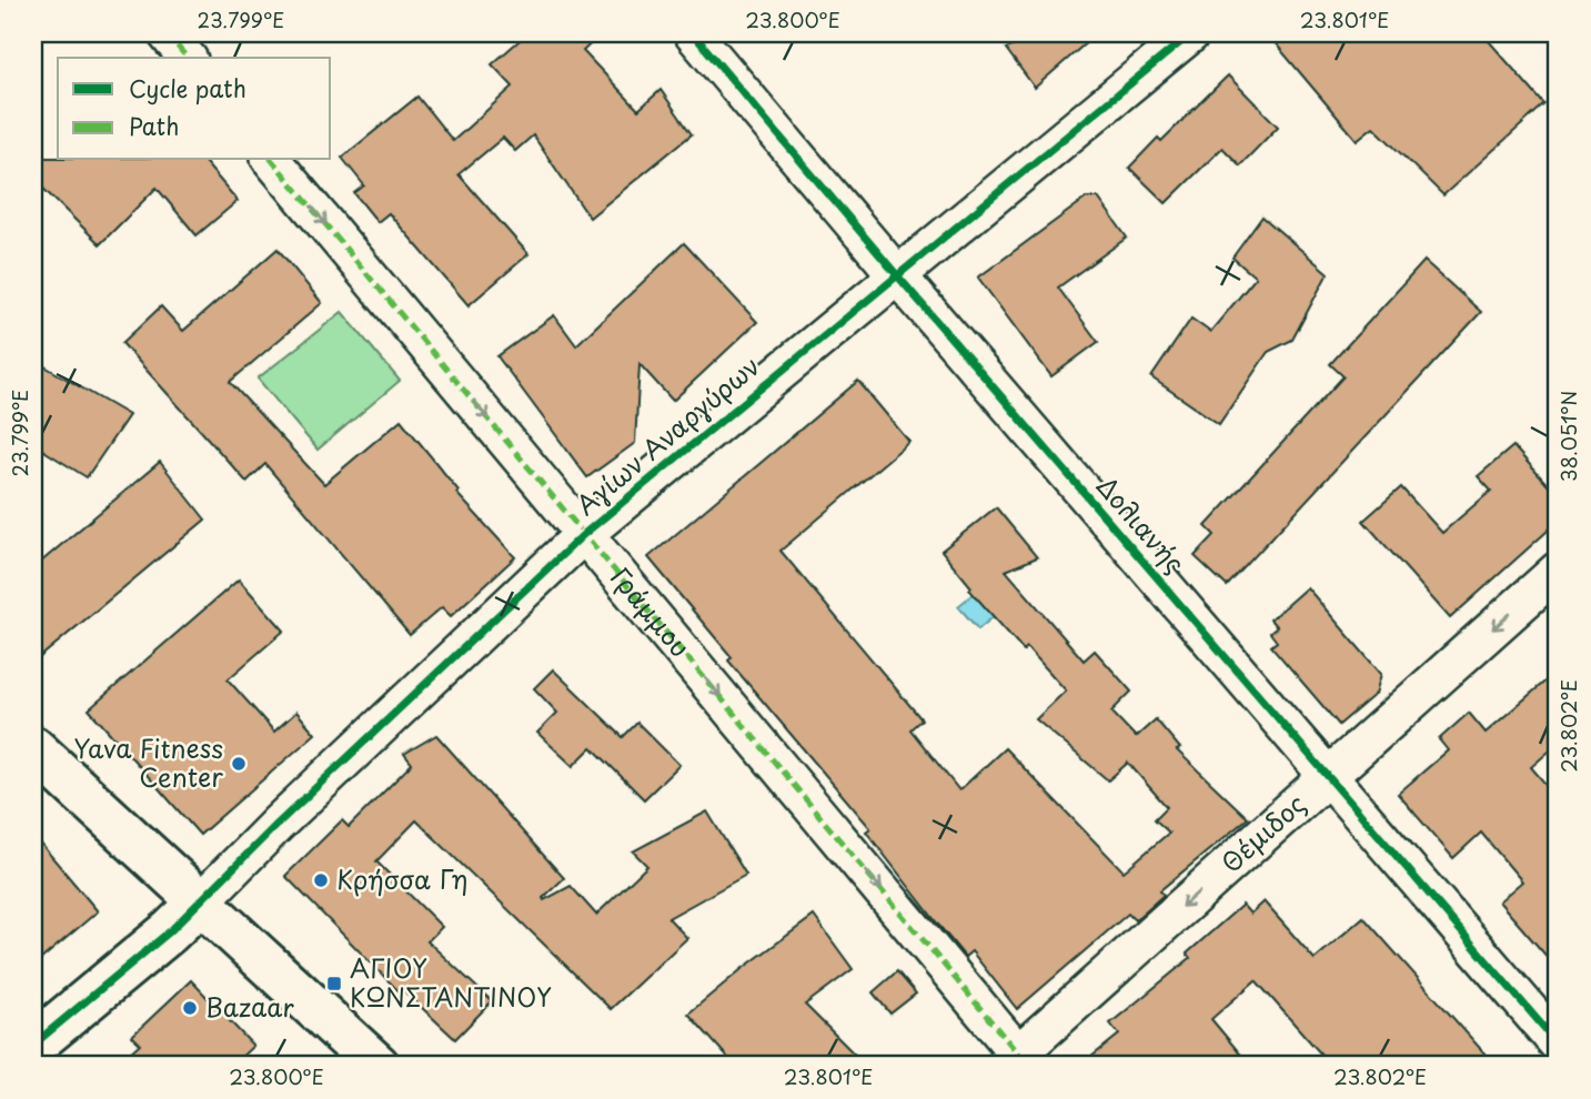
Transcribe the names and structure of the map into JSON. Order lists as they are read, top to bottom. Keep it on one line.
{"streets":{"street":["Αγίων Αναργύρων","Δολιανής","Γράμμου","Θέμιδος"]},"crossings":[["Αγίων Αναργύρων","Δολιανής"],["Αγίων Αναργύρων","Γράμμου"],["Δολιανής","Θέμιδος"],["Γράμμου","Θέμιδος"]],"one_way":["Γράμμου","Θέμιδος"],"places":{"other":["Yava Fitness Center","Κρήσσα Γη","Bazaar"],"transit":["ΑΓΙΟΥ ΚΩΝΣΤΑΝΤΙΝΟΥ"]},"legend":["Cycle path","Path"],"coordinates":["23.799°E","23.800°E","23.801°E","38.051°N","23.802°E"]}
